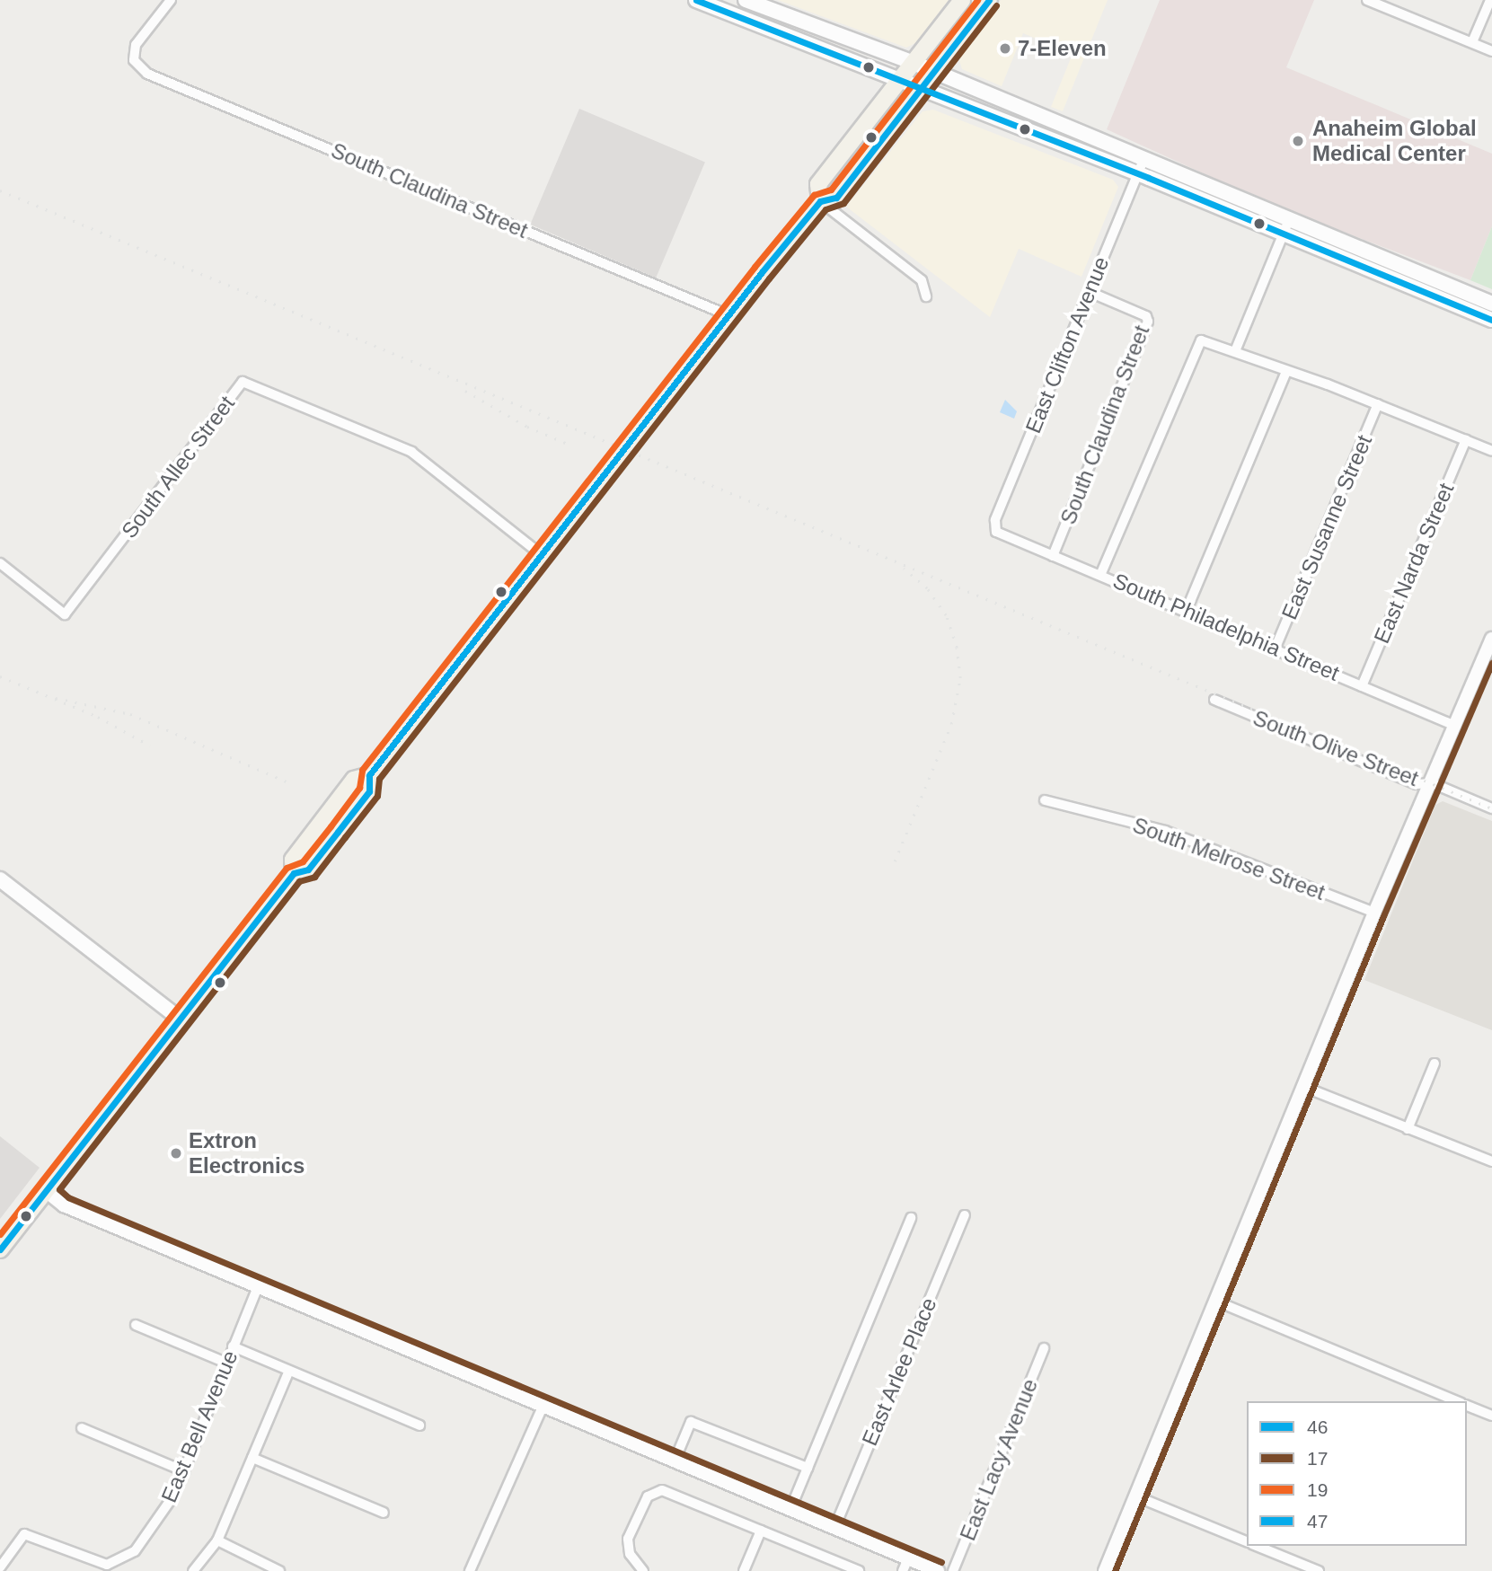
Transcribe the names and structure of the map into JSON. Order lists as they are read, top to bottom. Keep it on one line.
{"streets":{"street":["South Claudina Street","East Clifton Avenue","South Allec Street","East Susanne Street","East Narda Street","South Philadelphia Street","South Olive Street","South Melrose Street","East Arlee Place","East Bell Avenue","East Lacy Avenue"]},"crossings":[["South Claudina Street","East Clifton Avenue"],["South Claudina Street","South Philadelphia Street"],["East Clifton Avenue","South Philadelphia Street"],["East Susanne Street","South Philadelphia Street"],["East Narda Street","South Philadelphia Street"]],"places":["7-Eleven","Anaheim Global Medical Center","Extron Electronics"],"lines":["transit line 46","transit line 19","transit line 47","transit line 17"],"legend":["46","17","19","47"]}
